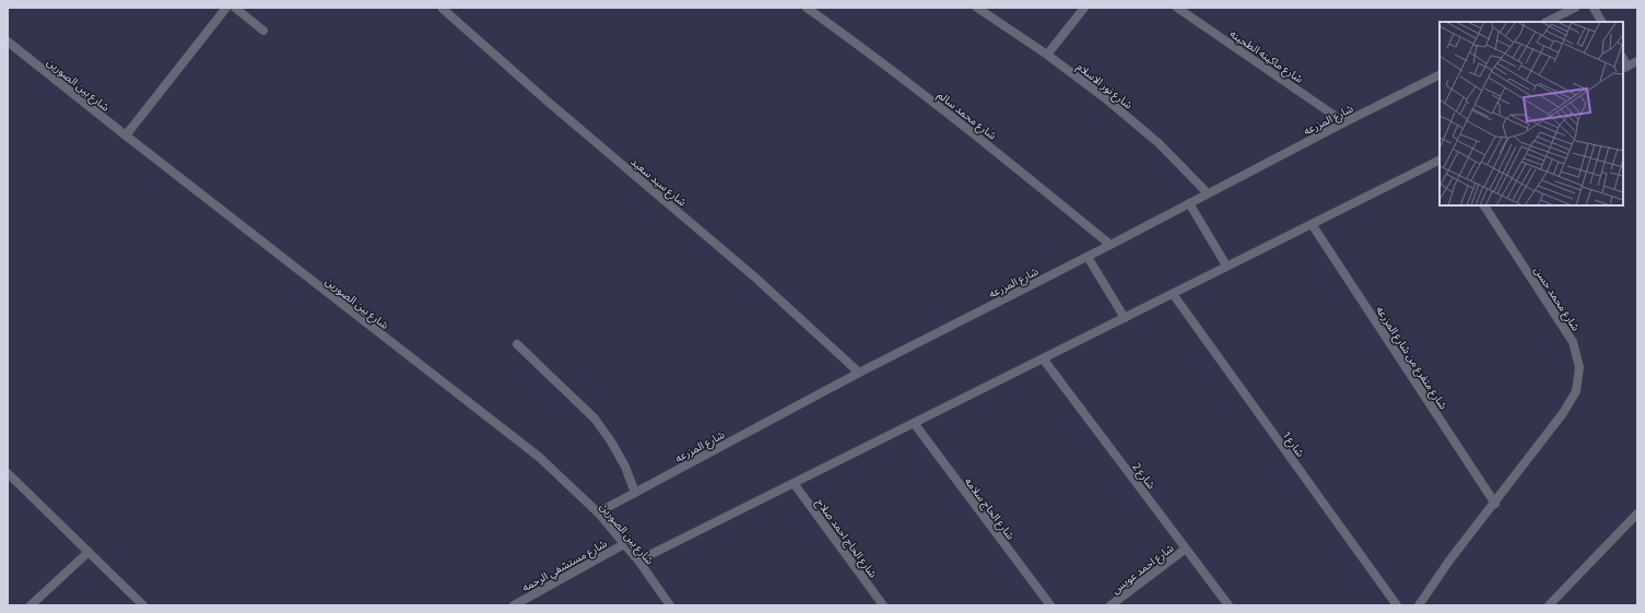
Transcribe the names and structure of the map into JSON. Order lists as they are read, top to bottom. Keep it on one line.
{"streets":{"street":["شارع ماكينه الطحينه","شارع بين الصورين","شارع نور الاسلام","شارع محمد سالم","شارع المزرعه","شارع سيد سعيد","شارع محمد حسن","شارع متفرع من شارع المزرعه","شارع 1","شارع 2","شارع الحاج سلامه","شارع الحاج احمد صلاح","شارع مستشفي الرحمه","شارع احمد عويس"]},"crossings":[["شارع ماكينه الطحينه","شارع المزرعه"],["شارع بين الصورين","شارع المزرعه"],["شارع بين الصورين","شارع مستشفي الرحمه"],["شارع نور الاسلام","شارع المزرعه"],["شارع محمد سالم","شارع المزرعه"],["شارع المزرعه","شارع سيد سعيد"],["شارع محمد حسن","شارع متفرع من شارع المزرعه"],["شارع 2","شارع احمد عويس"]]}
